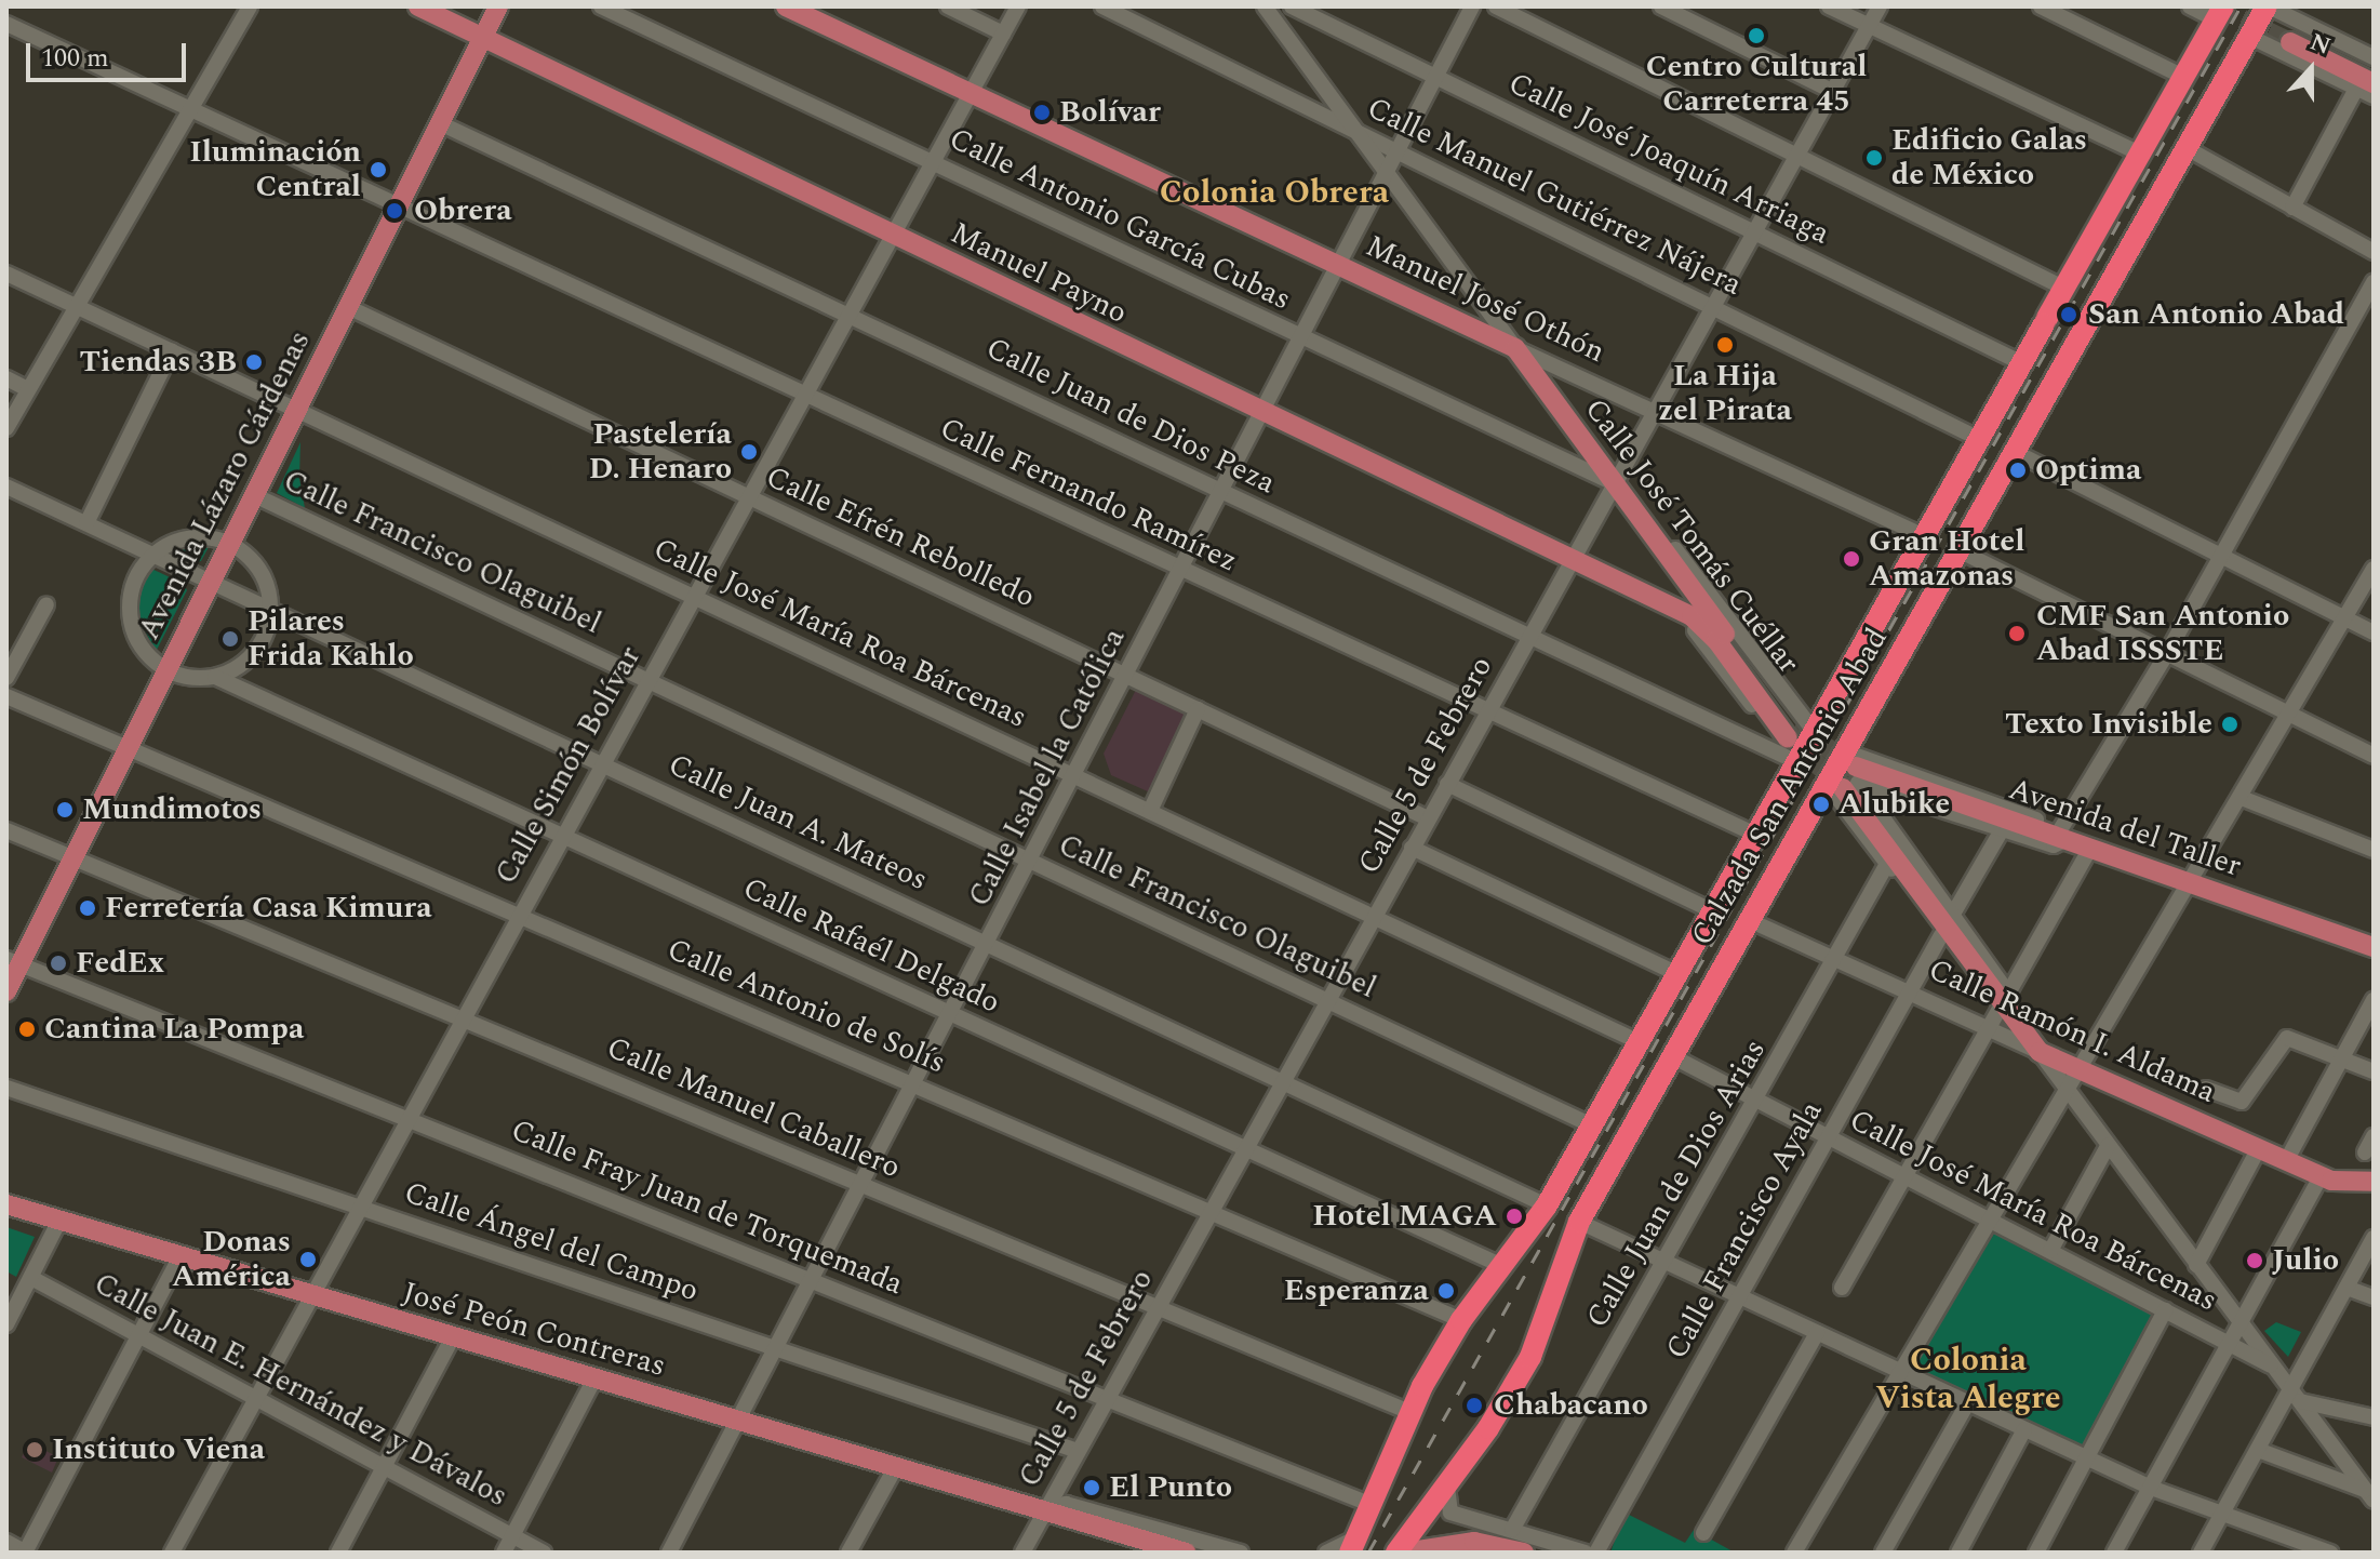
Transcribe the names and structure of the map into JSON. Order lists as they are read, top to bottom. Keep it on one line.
{"streets":{"highway":["Calzada San Antonio Abad"],"main road":["Manuel Payno","Manuel José Othón","Avenida Lázaro Cárdenas","Calle José Tomás Cuéllar","Avenida del Taller","Calle Ramón I. Aldama","José Peón Contreras"],"street":["Calle José Joaquín Arriaga","Calle Manuel Gutiérrez Nájera","Calle Antonio García Cubas","Calle Juan de Dios Peza","Calle Fernando Ramírez","Calle Efrén Rebolledo","Calle Francisco Olaguibel","Calle José María Roa Bárcenas","Calle Simón Bolívar","Calle 5 de Febrero","Calle Isabel la Católica","Calle Juan A. Mateos","Calle Rafaél Delgado","Calle Antonio de Solís","Calle Manuel Caballero","Calle Juan de Dios Arias","Calle Fray Juan de Torquemada","Calle Francisco Ayala","Calle Ángel del Campo","Calle Juan E. Hernández y Dávalos"]},"crossings":[["Calle José Joaquín Arriaga","Calle 5 de Febrero"],["Calle José Joaquín Arriaga","Calle Isabel la Católica"],["Calle José Joaquín Arriaga","Calzada San Antonio Abad"],["Calle Manuel Gutiérrez Nájera","Calle José Tomás Cuéllar"],["Calle Manuel Gutiérrez Nájera","Calle 5 de Febrero"],["Calle Manuel Gutiérrez Nájera","Calle Isabel la Católica"],["Calle Manuel Gutiérrez Nájera","Calzada San Antonio Abad"],["Calle Antonio García Cubas","Calle José Tomás Cuéllar"],["Calle Antonio García Cubas","Calle Simón Bolívar"],["Calle Antonio García Cubas","Calle 5 de Febrero"],["Calle Antonio García Cubas","Calle Isabel la Católica"],["Manuel Payno","Avenida Lázaro Cárdenas"],["Manuel Payno","Calle José Tomás Cuéllar"],["Manuel Payno","Calle Simón Bolívar"],["Manuel Payno","Calle 5 de Febrero"],["Manuel Payno","Calle Isabel la Católica"],["Manuel José Othón","Calle José Tomás Cuéllar"],["Manuel José Othón","Calle Simón Bolívar"],["Manuel José Othón","Calle 5 de Febrero"],["Manuel José Othón","Calle Isabel la Católica"],["Manuel José Othón","Calzada San Antonio Abad"],["Calle Juan de Dios Peza","Avenida Lázaro Cárdenas"],["Calle Juan de Dios Peza","Calle Simón Bolívar"],["Calle Juan de Dios Peza","Calle 5 de Febrero"],["Calle Juan de Dios Peza","Calle Isabel la Católica"],["Calle Juan de Dios Peza","Calzada San Antonio Abad"],["Avenida Lázaro Cárdenas","Calle Fernando Ramírez"],["Avenida Lázaro Cárdenas","Calle Efrén Rebolledo"],["Avenida Lázaro Cárdenas","Calle Francisco Olaguibel"],["Avenida Lázaro Cárdenas","Calle José María Roa Bárcenas"],["Avenida Lázaro Cárdenas","Calle Juan A. Mateos"],["Avenida Lázaro Cárdenas","Calle Rafaél Delgado"],["Avenida Lázaro Cárdenas","Calle Antonio de Solís"],["Avenida Lázaro Cárdenas","Calle Manuel Caballero"],["Avenida Lázaro Cárdenas","Calle Fray Juan de Torquemada"],["Calle Fernando Ramírez","Calle Simón Bolívar"],["Calle Fernando Ramírez","Calle 5 de Febrero"],["Calle Fernando Ramírez","Calle Isabel la Católica"],["Calle Fernando Ramírez","Calzada San Antonio Abad"],["Calle José Tomás Cuéllar","Calle 5 de Febrero"],["Calle José Tomás Cuéllar","Calle Isabel la Católica"],["Calle José Tomás Cuéllar","Calzada San Antonio Abad"],["Calle Efrén Rebolledo","Calle Simón Bolívar"],["Calle Efrén Rebolledo","Calle 5 de Febrero"],["Calle Efrén Rebolledo","Calle Isabel la Católica"],["Calle Francisco Olaguibel","Calle Simón Bolívar"],["Calle Francisco Olaguibel","Calle 5 de Febrero"],["Calle Francisco Olaguibel","Calle Isabel la Católica"],["Calle Francisco Olaguibel","Calzada San Antonio Abad"],["Calle José María Roa Bárcenas","Calle Simón Bolívar"],["Calle José María Roa Bárcenas","Calle 5 de Febrero"],["Calle José María Roa Bárcenas","Calle Isabel la Católica"],["Calle José María Roa Bárcenas","Calzada San Antonio Abad"],["Calle José María Roa Bárcenas","Calle Juan de Dios Arias"],["Calle José María Roa Bárcenas","Calle Francisco Ayala"],["Calle Simón Bolívar","Calle Juan A. Mateos"],["Calle Simón Bolívar","Calle Rafaél Delgado"],["Calle Simón Bolívar","Calle Antonio de Solís"],["Calle Simón Bolívar","Calle Manuel Caballero"],["Calle Simón Bolívar","Calle Fray Juan de Torquemada"],["Calle Simón Bolívar","Calle Ángel del Campo"],["Calle Simón Bolívar","José Peón Contreras"],["Calle Simón Bolívar","Calle Juan E. Hernández y Dávalos"],["Calle 5 de Febrero","Calle Juan A. Mateos"],["Calle 5 de Febrero","Calle Rafaél Delgado"],["Calle 5 de Febrero","Calle Antonio de Solís"],["Calle 5 de Febrero","Calle Manuel Caballero"],["Calle 5 de Febrero","Calle Fray Juan de Torquemada"],["Calle 5 de Febrero","Calle Ángel del Campo"],["Calle 5 de Febrero","José Peón Contreras"],["Calle Isabel la Católica","Calle Juan A. Mateos"],["Calle Isabel la Católica","Calle Rafaél Delgado"],["Calle Isabel la Católica","Calle Antonio de Solís"],["Calle Isabel la Católica","Calle Manuel Caballero"],["Calle Isabel la Católica","Calle Fray Juan de Torquemada"],["Calle Isabel la Católica","Calle Ángel del Campo"],["Calle Isabel la Católica","José Peón Contreras"],["Calzada San Antonio Abad","Calle Juan A. Mateos"],["Calzada San Antonio Abad","Avenida del Taller"],["Calzada San Antonio Abad","Calle Rafaél Delgado"],["Calzada San Antonio Abad","Calle Antonio de Solís"],["Calzada San Antonio Abad","Calle Ramón I. Aldama"],["Calzada San Antonio Abad","Calle Manuel Caballero"],["Calzada San Antonio Abad","Calle Fray Juan de Torquemada"],["Calle Ramón I. Aldama","Calle Juan de Dios Arias"],["Calle Ramón I. Aldama","Calle Francisco Ayala"]],"districts":["Colonia Obrera","Colonia Vista Alegre"],"places":["Centro Cultural Carreterra 45","Bolívar","Edificio Galas de México","Iluminación Central","Obrera","San Antonio Abad","La Hija zel Pirata","Tiendas 3B","Pastelería D. Henaro","Optima","Gran Hotel Amazonas","CMF San Antonio Abad ISSSTE","Pilares Frida Kahlo","Texto Invisible","Alubike","Mundimotos","Ferretería Casa Kimura","FedEx","Cantina La Pompa","Hotel MAGA","Donas América","Julio","Esperanza","Chabacano","Instituto Viena","El Punto"],"scale_bar":"100 m","north":"top"}
